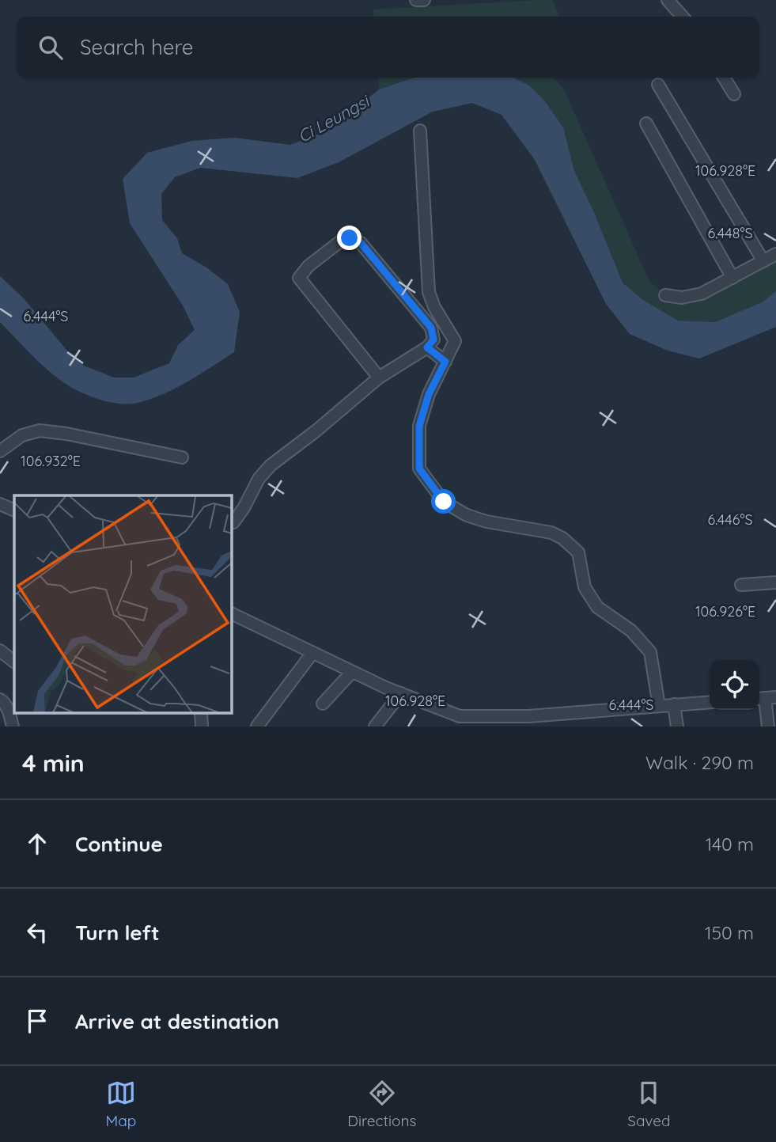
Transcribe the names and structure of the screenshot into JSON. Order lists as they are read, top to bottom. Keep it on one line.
{"water":["Ci Leungsi"],"page":{"search":"Search here","heading":["4 min","Walk · 290 m"],"list":[["Continue","140 m"],["Turn left","150 m"],"Arrive at destination"],"nav":["Map","Directions","Saved"]},"coordinates":["106.928°E","6.448°S","6.444°S","106.932°E","6.446°S","106.926°E"]}
